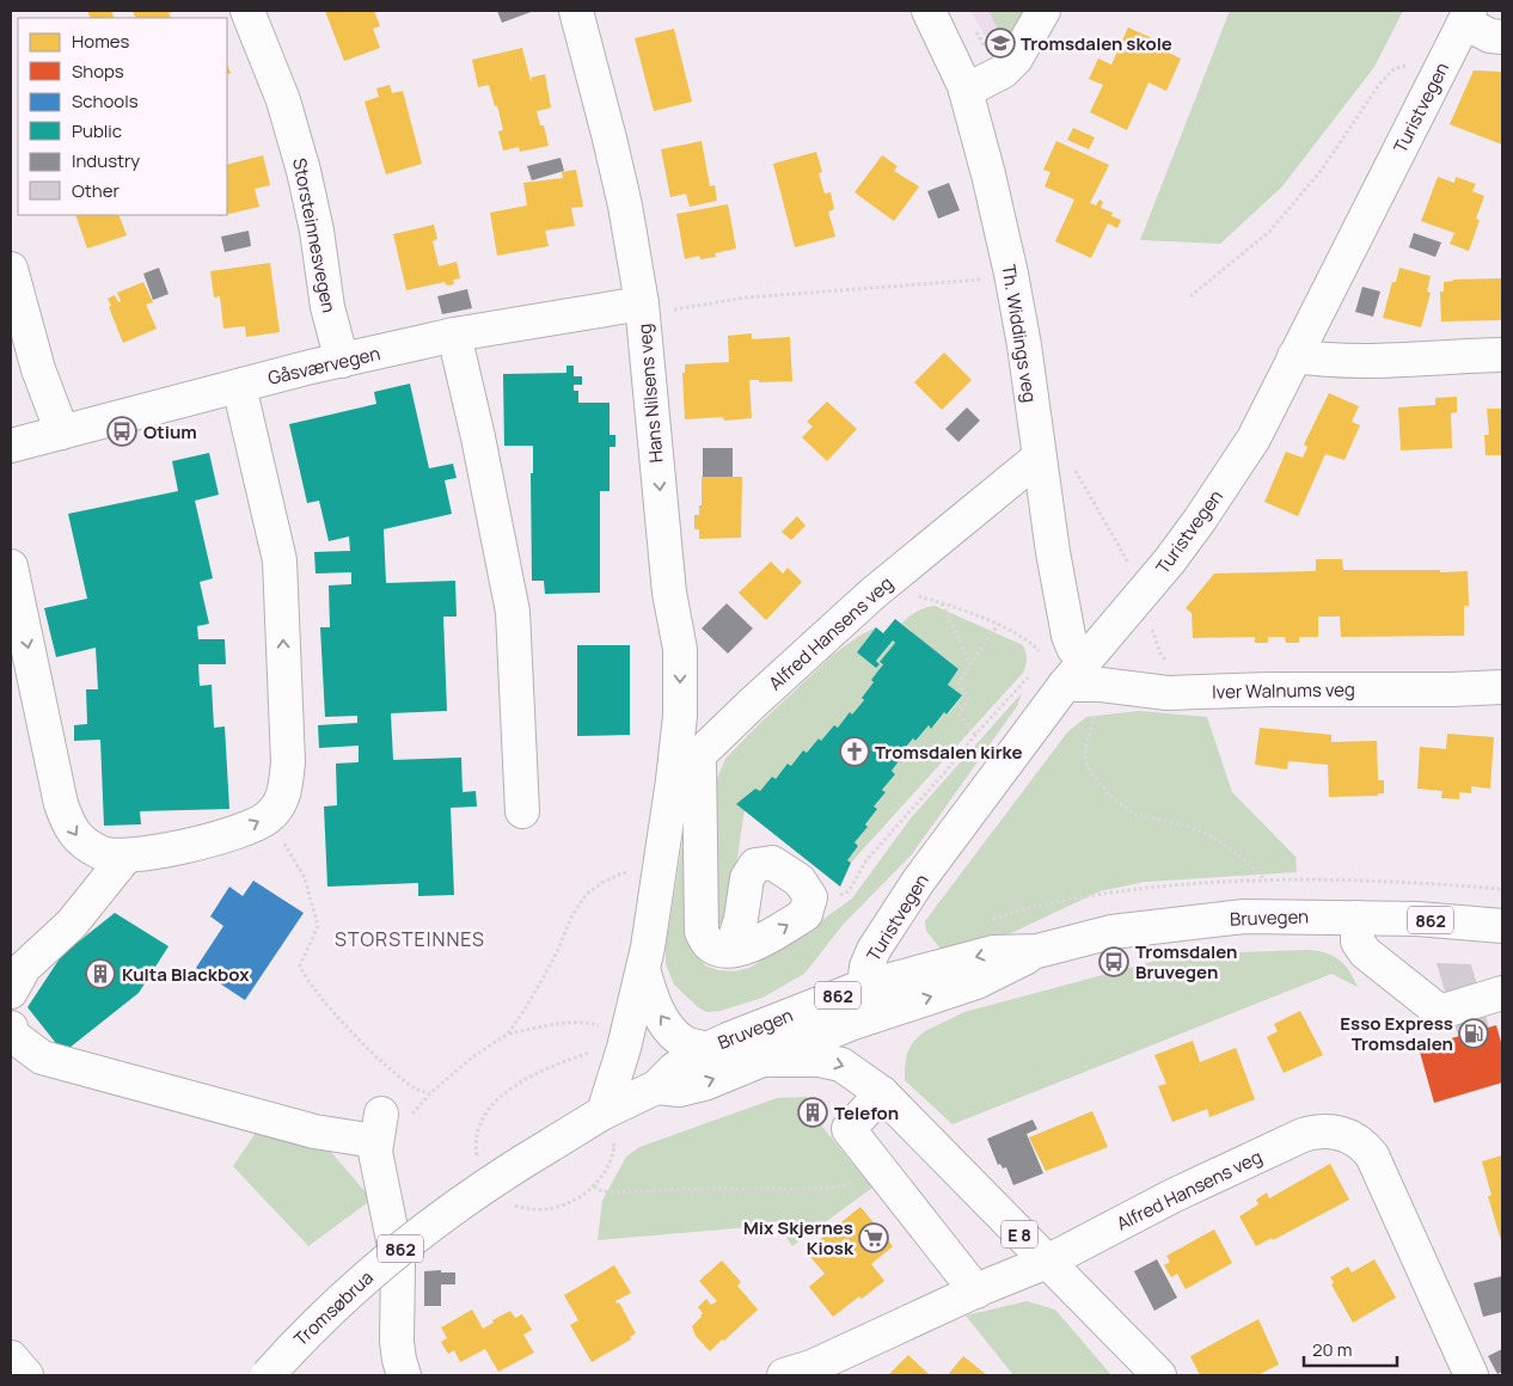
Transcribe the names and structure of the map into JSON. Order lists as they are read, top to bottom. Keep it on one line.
{"streets":{"main road":["Turistvegen","Storsteinnesvegen","Th. Widdings veg","Gåsværvegen","Hans Nilsens veg","Alfred Hansens veg","Iver Walnums veg","Bruvegen","862","E 8","Tromsøbrua"]},"crossings":[["Turistvegen","Th. Widdings veg"],["Turistvegen","Iver Walnums veg"],["Turistvegen","Bruvegen"],["Storsteinnesvegen","Gåsværvegen"],["Th. Widdings veg","Alfred Hansens veg"],["Th. Widdings veg","Iver Walnums veg"],["Gåsværvegen","Hans Nilsens veg"],["Hans Nilsens veg","Alfred Hansens veg"],["Alfred Hansens veg","E 8"],["Bruvegen","E 8"],["Bruvegen","Tromsøbrua"]],"districts":["STORSTEINNES"],"places":{"school or university":["Tromsdalen skole"],"bus stop":["Otium","Tromsdalen Bruvegen"],"church":["Tromsdalen kirke"],"building":["Kulta Blackbox","Telefon"],"fuel station":["Esso Express Tromsdalen"],"supermarket":["Mix Skjernes Kiosk"]},"legend":["Homes","Shops","Schools","Public","Industry","Other"],"scale_bar":"20 m"}
